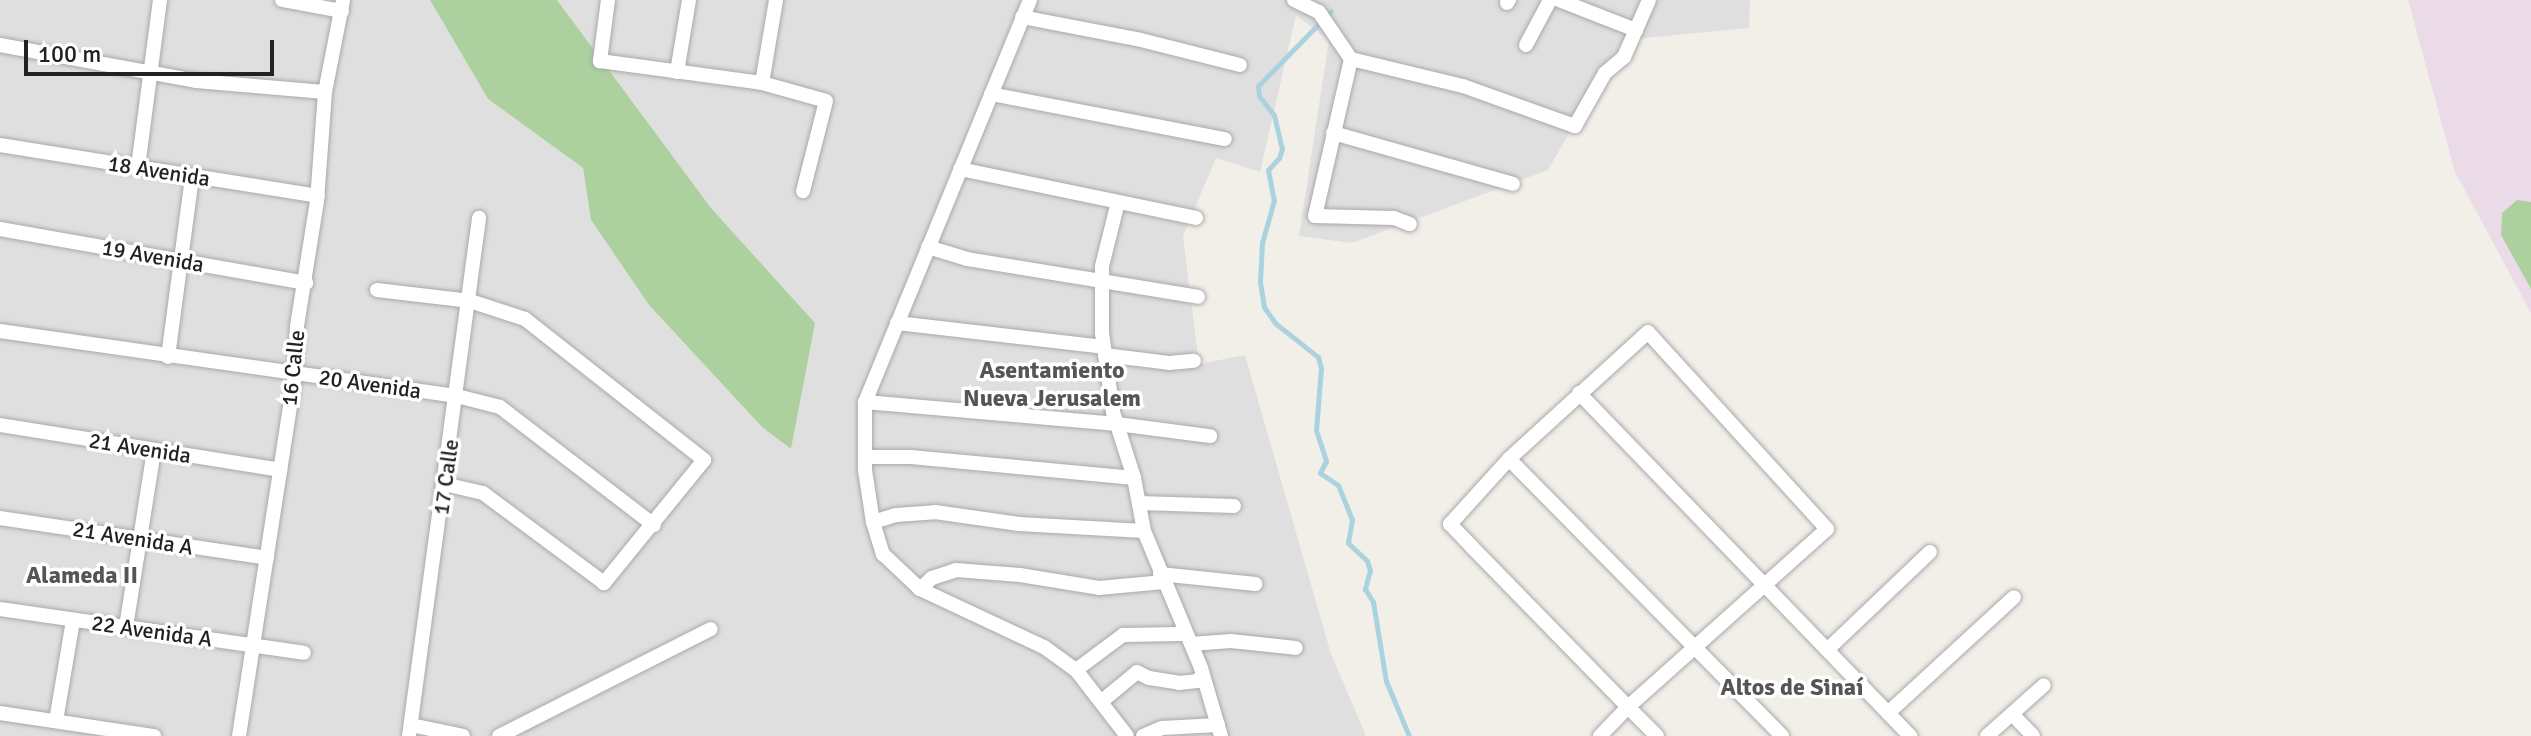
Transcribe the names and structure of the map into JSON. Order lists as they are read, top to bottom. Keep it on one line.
{"streets":{"street":["18 Avenida","19 Avenida","16 Calle","20 Avenida","21 Avenida","17 Calle","21 Avenida A","22 Avenida A"]},"crossings":[["18 Avenida","16 Calle"],["19 Avenida","16 Calle"],["16 Calle","20 Avenida"],["16 Calle","21 Avenida"],["16 Calle","21 Avenida A"],["16 Calle","22 Avenida A"],["20 Avenida","17 Calle"]],"districts":["Asentamiento Nueva Jerusalem","Alameda II","Altos de Sinaí"],"scale_bar":"100 m"}
